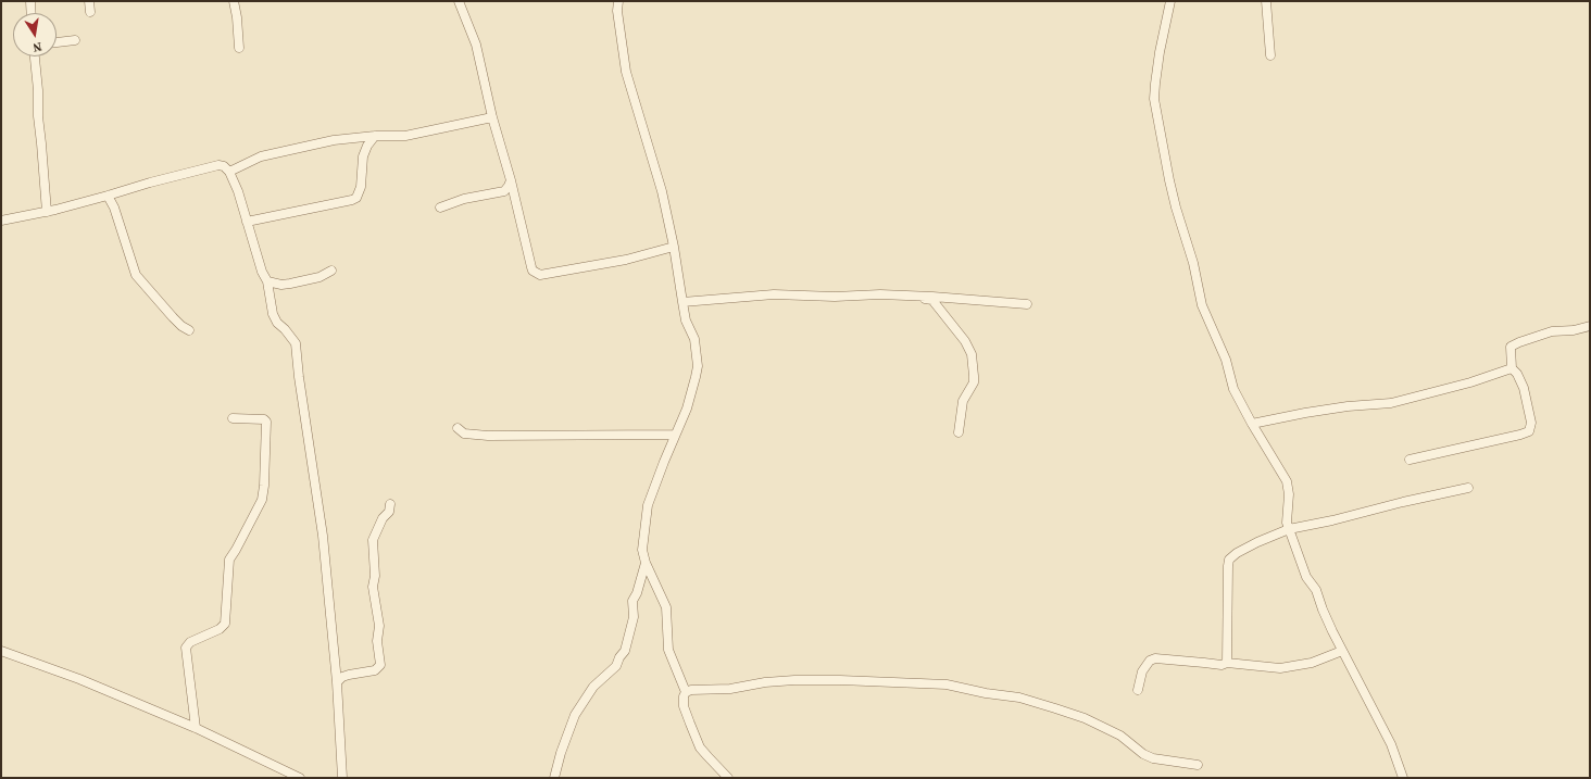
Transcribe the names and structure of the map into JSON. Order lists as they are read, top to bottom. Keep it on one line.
{"north":"bottom"}
